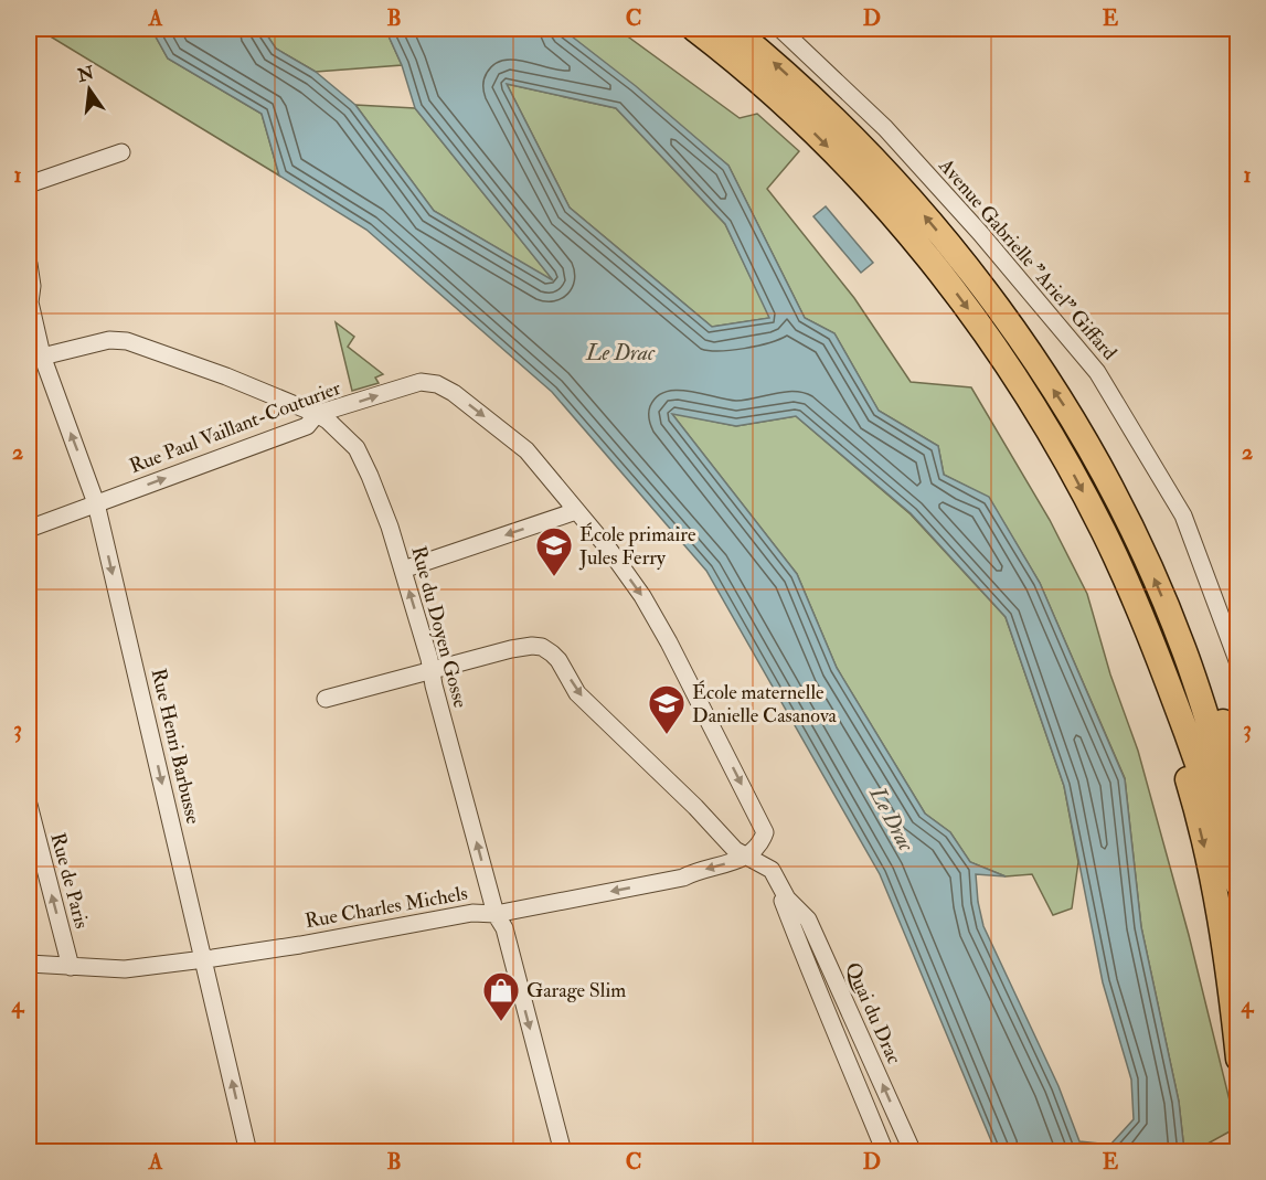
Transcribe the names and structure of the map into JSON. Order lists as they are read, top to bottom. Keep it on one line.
{"streets":{"street":["Avenue Gabrielle \"Ariel\" Giffard","Rue Paul Vaillant-Couturier","Rue du Doyen Gosse","Rue Henri Barbusse","Rue de Paris","Rue Charles Michels","Quai du Drac"]},"crossings":[["Rue Paul Vaillant-Couturier","Rue du Doyen Gosse"],["Rue Paul Vaillant-Couturier","Rue Henri Barbusse"],["Rue du Doyen Gosse","Rue Henri Barbusse"],["Rue du Doyen Gosse","Rue Charles Michels"],["Rue du Doyen Gosse","Quai du Drac"],["Rue Henri Barbusse","Rue Charles Michels"],["Rue de Paris","Rue Charles Michels"],["Rue Charles Michels","Quai du Drac"]],"one_way":["Rue Paul Vaillant-Couturier","Rue de Paris","Rue Charles Michels"],"water":["Le Drac"],"places":{"school or university":["École primaire Jules Ferry","École maternelle Danielle Casanova"],"shop":["Garage Slim"]},"north":"top","grid":{"columns":["A","B","C","D","E"],"rows":["1","2","3","4"]}}
